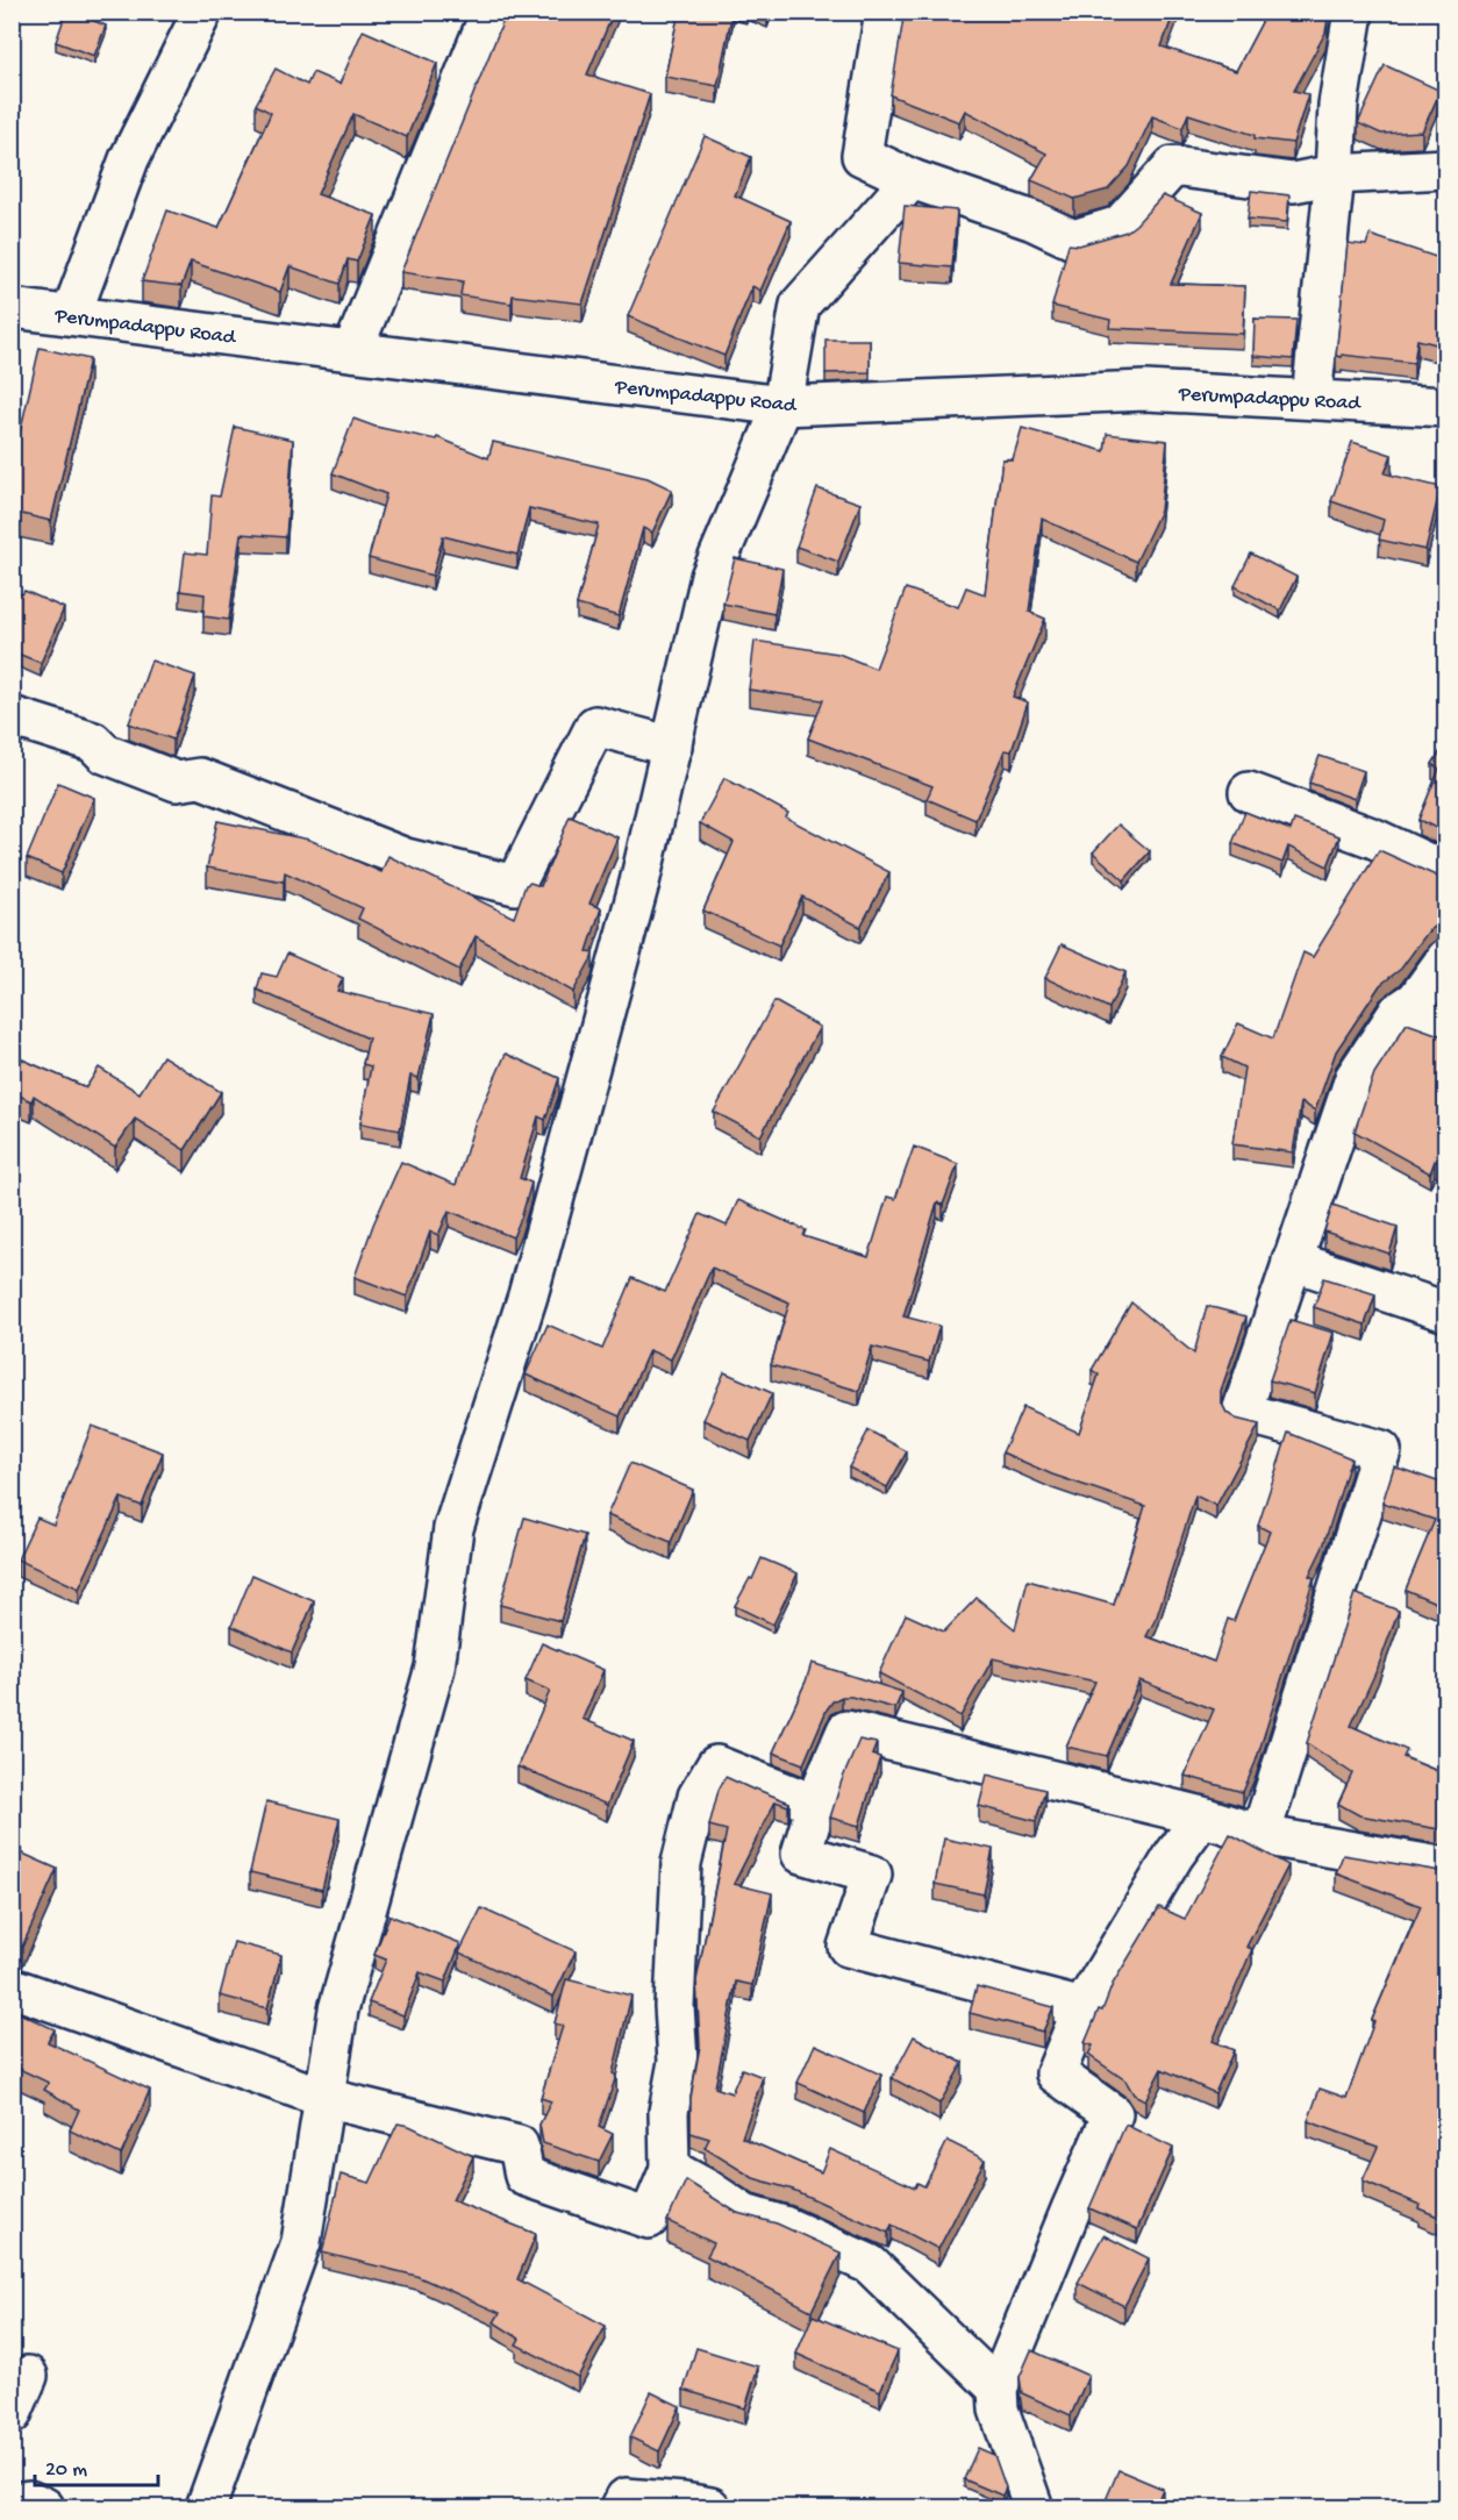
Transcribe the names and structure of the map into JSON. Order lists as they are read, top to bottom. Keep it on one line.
{"streets":{"street":["Perumpadappu Road"]},"scale_bar":"20 m"}
